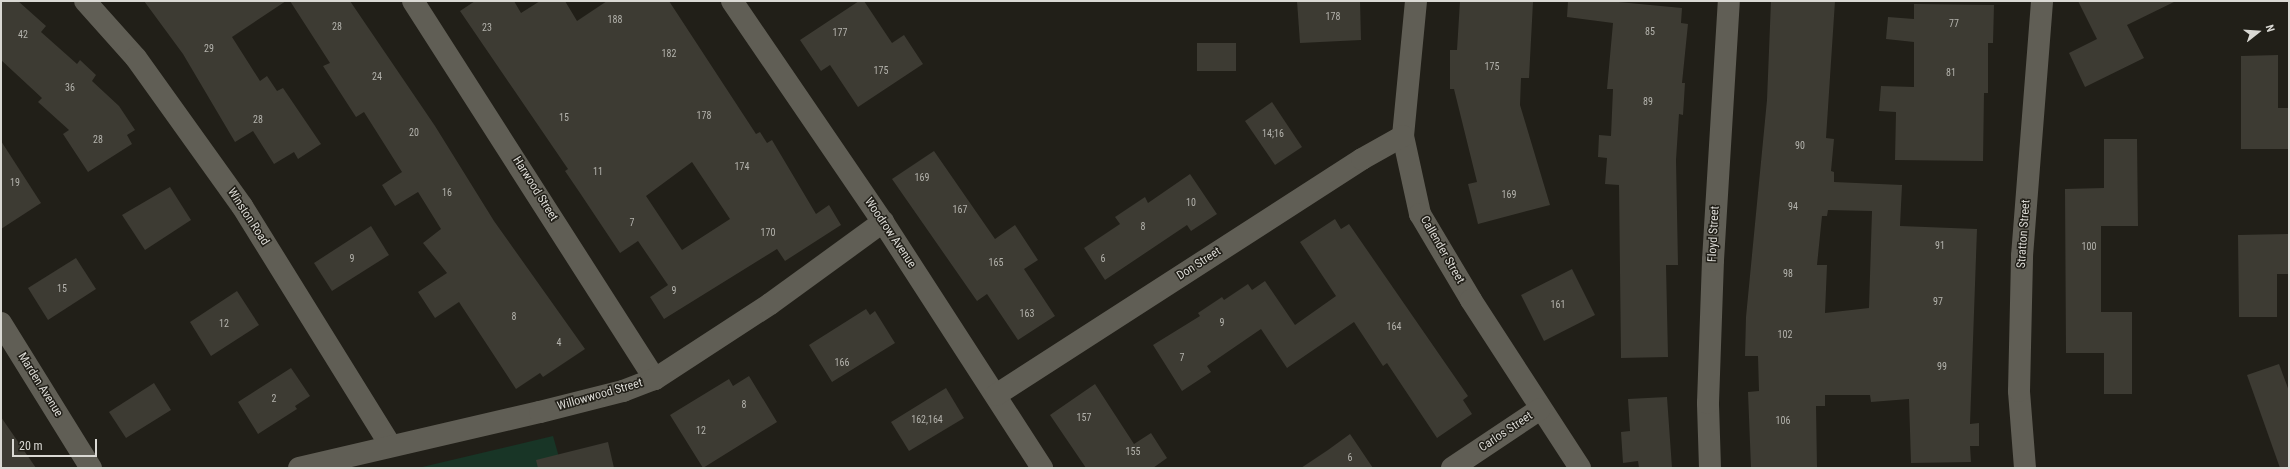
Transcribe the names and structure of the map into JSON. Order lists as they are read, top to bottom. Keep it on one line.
{"streets":{"street":["Harwood Street","Winston Road","Woodrow Avenue","Floyd Street","Stratton Street","Callender Street","Don Street","Marden Avenue","Willowwood Street","Carlos Street"]},"crossings":[["Harwood Street","Willowwood Street"],["Winston Road","Willowwood Street"],["Woodrow Avenue","Don Street"],["Woodrow Avenue","Willowwood Street"],["Callender Street","Don Street"],["Callender Street","Carlos Street"]],"house_numbers":["178","188","77","28","23","85","177","42","29","182","175","175","81","24","36","89","178","15","28","20","14;16","28","90","174","11","169","19","16","169","10","94","167","7","8","170","91","100","9","6","165","98","15","9","97","161","163","8","9","12","164","102","4","7","166","99","2","8","157","162,164","106","12","155","6"],"scale_bar":"20 m","north":"right"}
